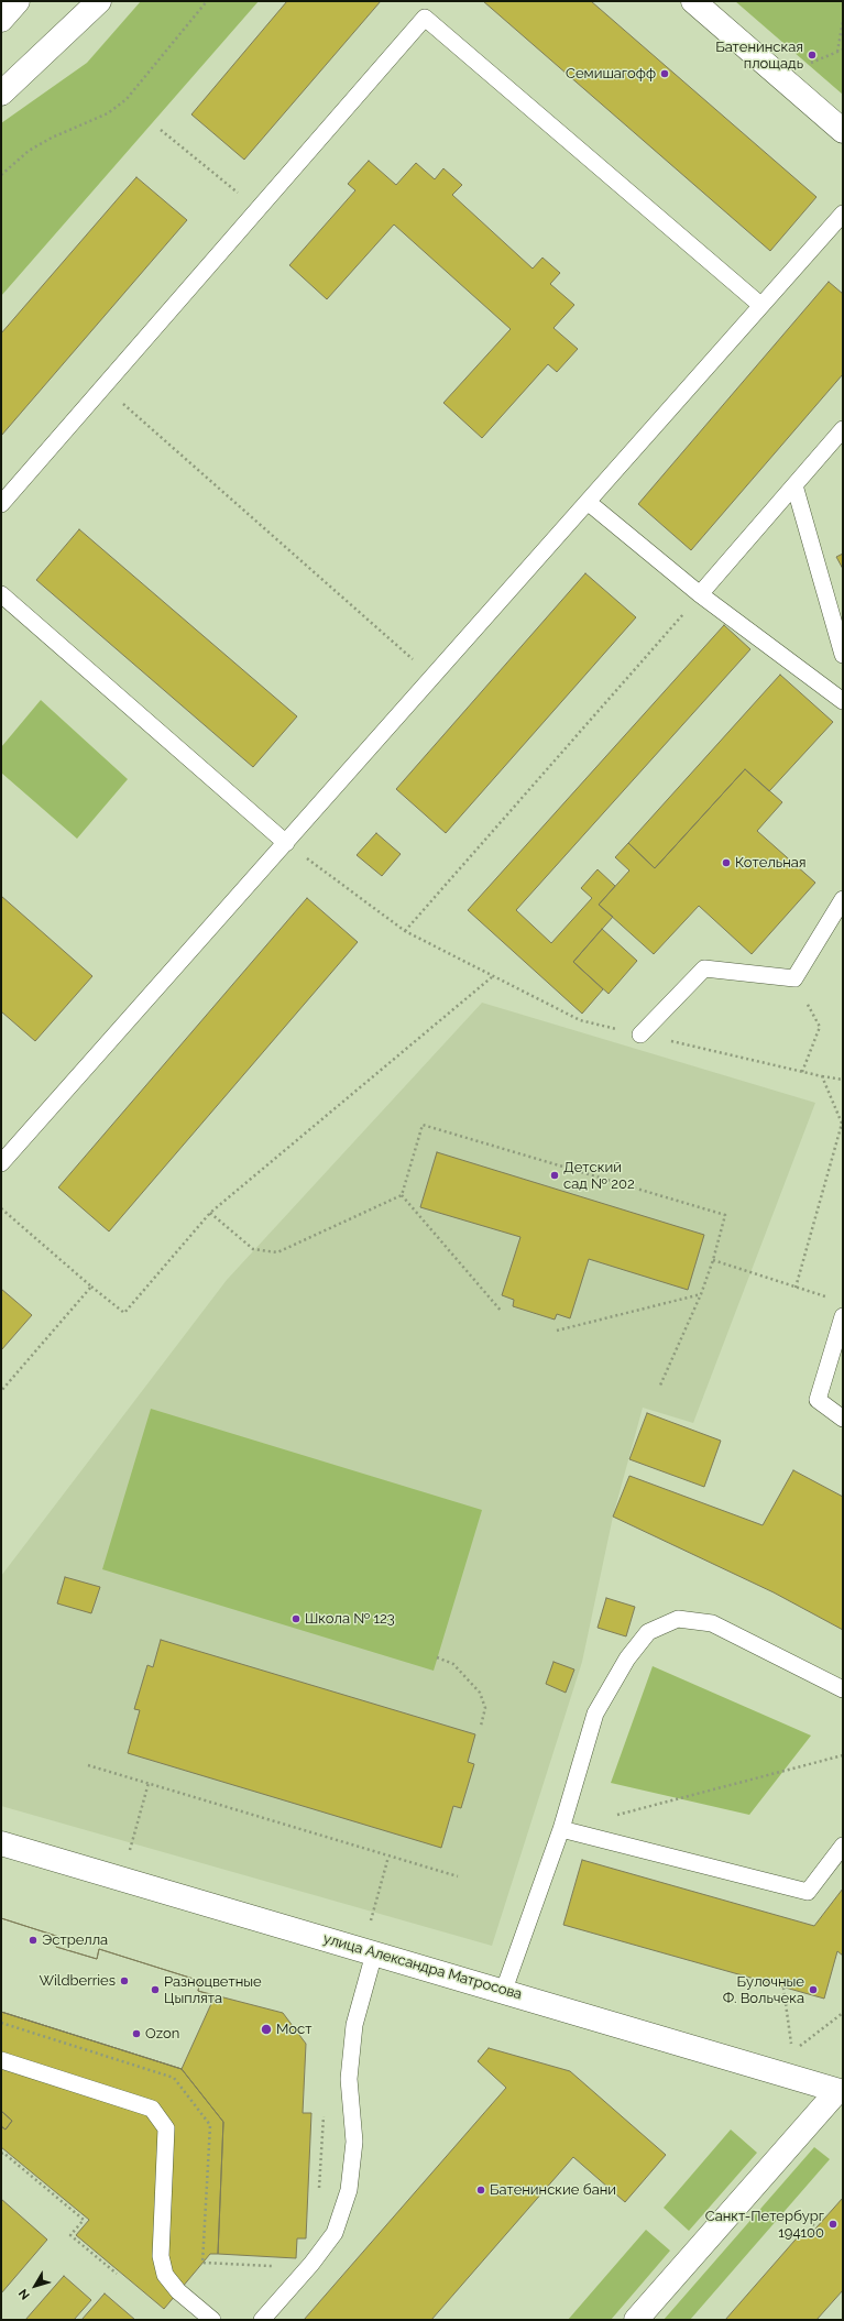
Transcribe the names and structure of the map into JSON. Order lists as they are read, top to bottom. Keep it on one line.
{"streets":{"street":["улица Александра Матросова"]},"places":["Батенинская площадь","Семишагофф","Котельная","Детский сад № 202","Школа № 123","Эстрелла","Wildberries","Разноцветные Цыплята","Булочные Ф. Вольчека","Мост","Ozon","Батенинские бани","Санкт-Петербург 194100"],"north":"bottom left"}
